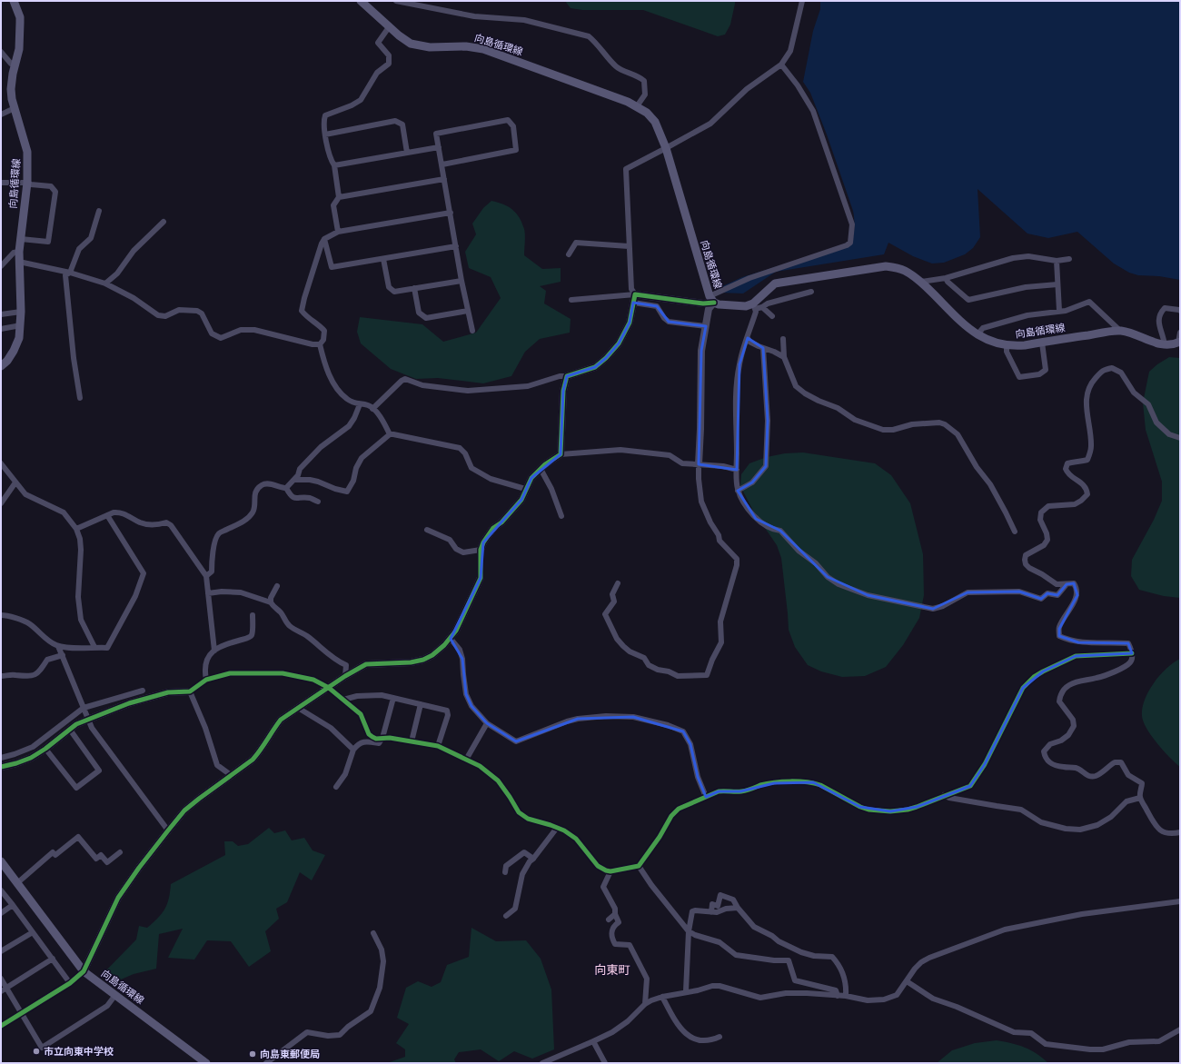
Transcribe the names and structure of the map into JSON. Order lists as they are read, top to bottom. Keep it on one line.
{"streets":{"main road":["向島循環線"]},"districts":["向東町"],"places":["市立向東中学校","向島東郵便局"]}
